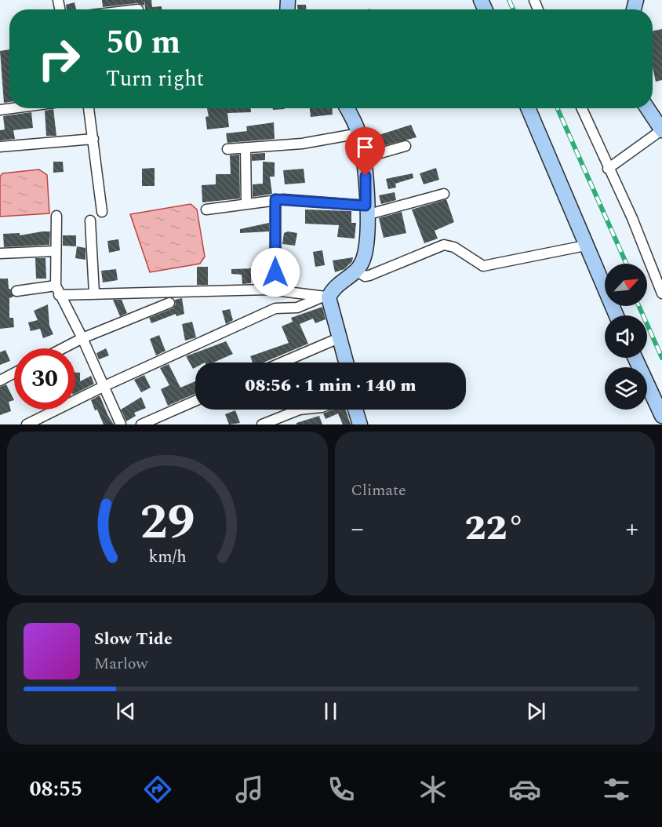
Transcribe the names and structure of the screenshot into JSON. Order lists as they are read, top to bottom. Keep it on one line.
{"north":"top right","page":{"turn":["50 m","Turn right"],"limit":"30","trip":"08:56 · 1 min · 140 m","tile":"Climate","heat":["−","22°","+"],"song":["Slow Tide","Marlow"],"tabs":"08:55","gauge":["29","km/h"]}}
